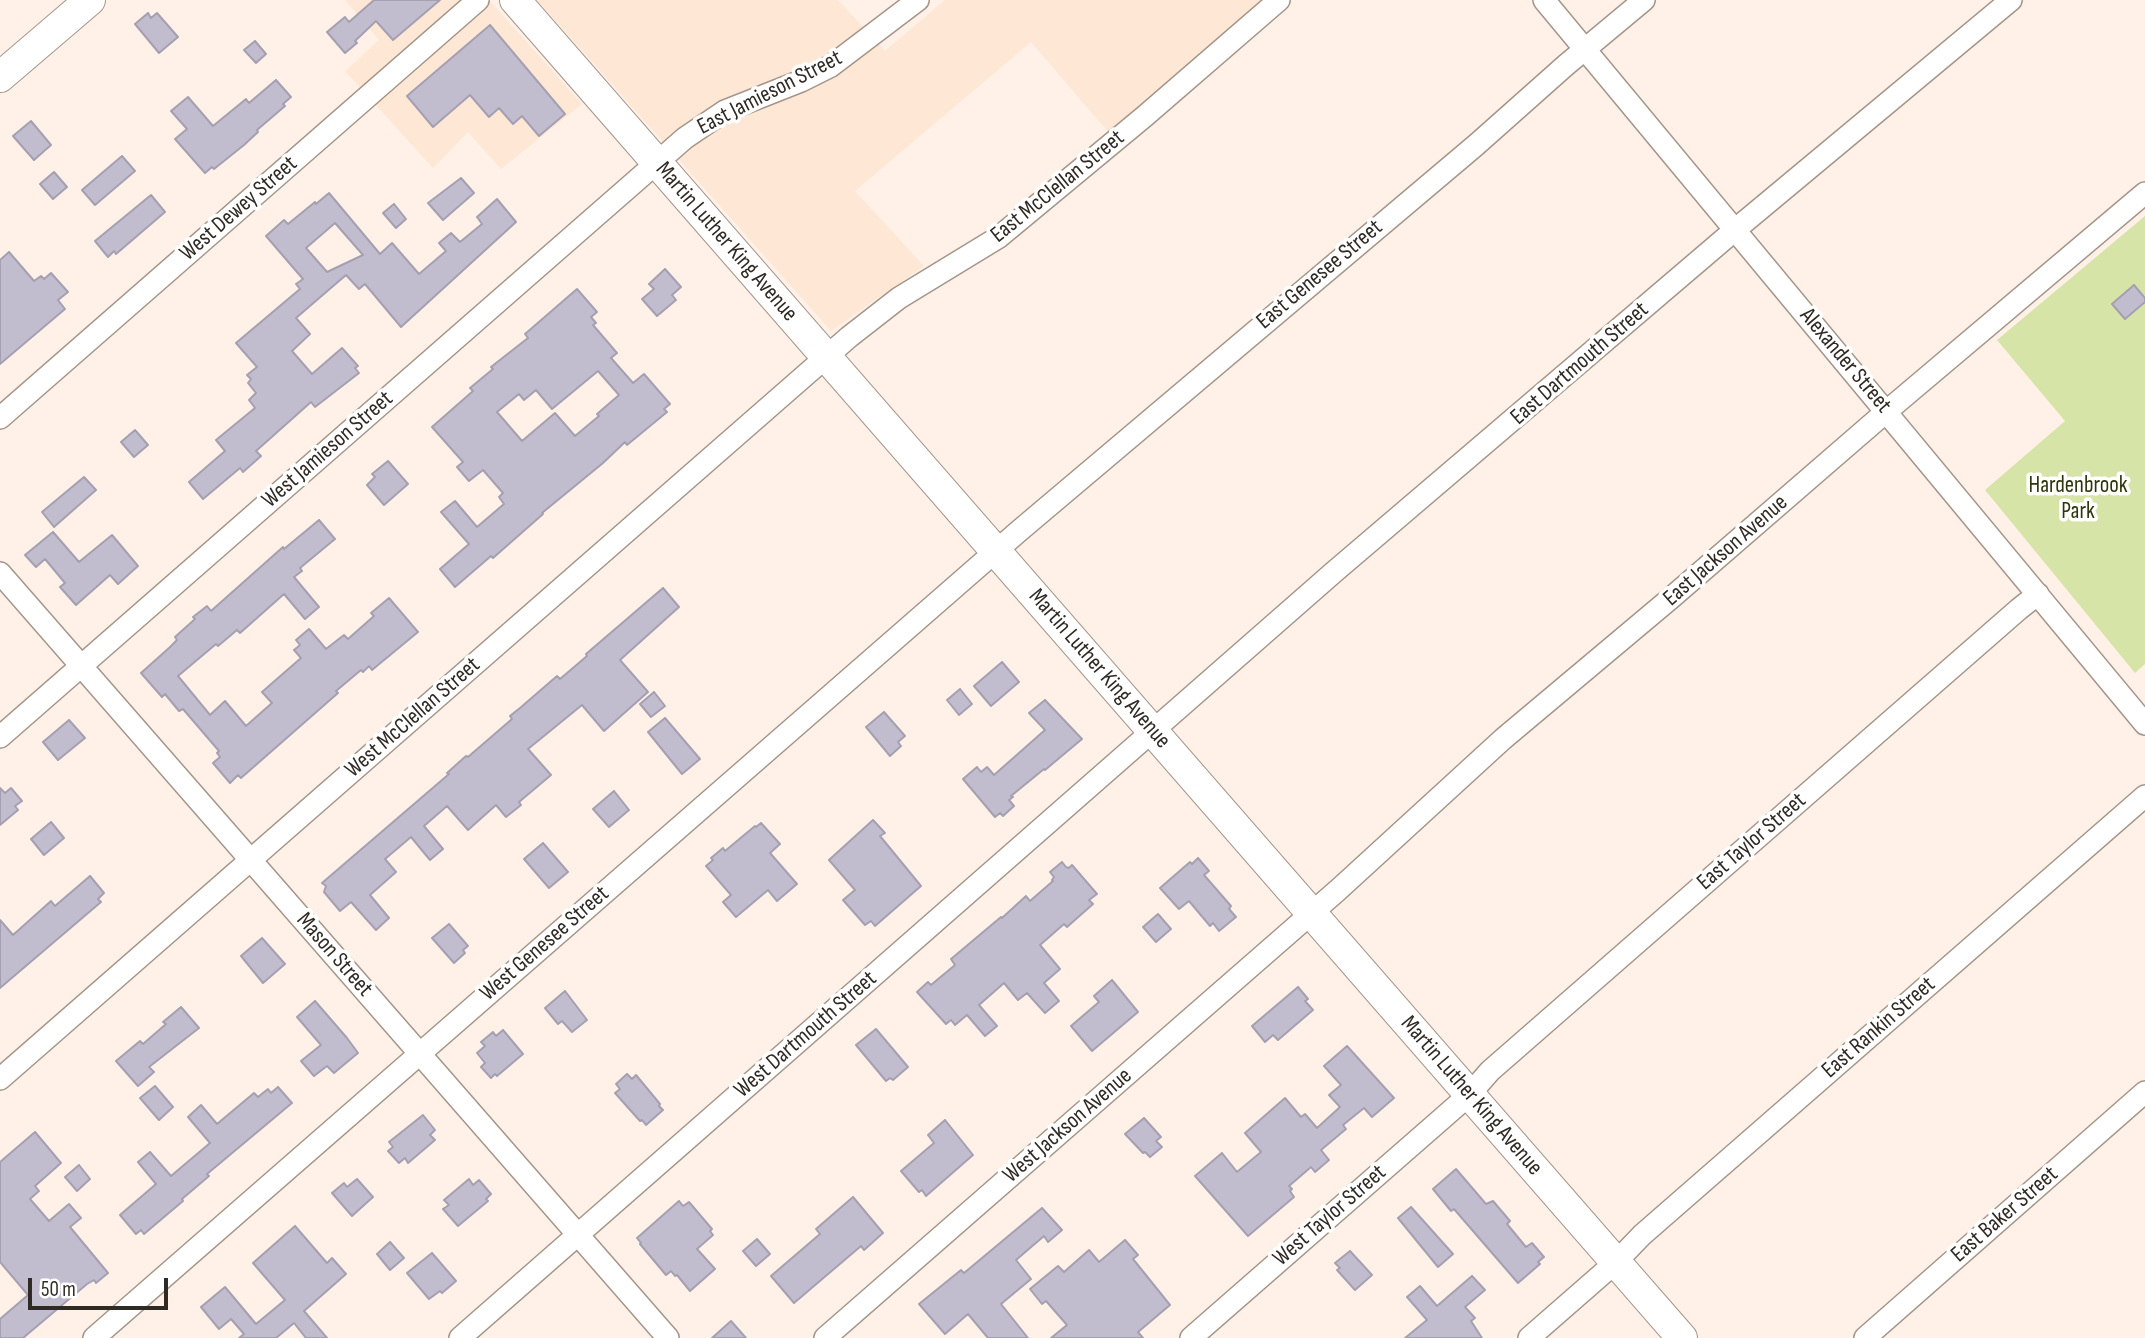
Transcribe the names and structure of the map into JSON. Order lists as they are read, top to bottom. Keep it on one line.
{"streets":{"street":["East Jamieson Street","East McClellan Street","West Dewey Street","Martin Luther King Avenue","East Genesee Street","Alexander Street","East Dartmouth Street","West Jamieson Street","East Jackson Avenue","West McClellan Street","East Taylor Street","West Genesee Street","Mason Street","East Rankin Street","West Dartmouth Street","West Jackson Avenue","East Baker Street","West Taylor Street"]},"crossings":[["East Jamieson Street","Martin Luther King Avenue"],["East Jamieson Street","West Jamieson Street"],["East McClellan Street","Martin Luther King Avenue"],["East McClellan Street","West McClellan Street"],["Martin Luther King Avenue","East Genesee Street"],["Martin Luther King Avenue","East Dartmouth Street"],["Martin Luther King Avenue","West Jamieson Street"],["Martin Luther King Avenue","East Jackson Avenue"],["Martin Luther King Avenue","West McClellan Street"],["Martin Luther King Avenue","East Taylor Street"],["Martin Luther King Avenue","West Genesee Street"],["Martin Luther King Avenue","East Rankin Street"],["Martin Luther King Avenue","West Dartmouth Street"],["Martin Luther King Avenue","West Jackson Avenue"],["Martin Luther King Avenue","West Taylor Street"],["East Genesee Street","Alexander Street"],["East Genesee Street","West Genesee Street"],["Alexander Street","East Dartmouth Street"],["Alexander Street","East Jackson Avenue"],["Alexander Street","East Taylor Street"],["East Dartmouth Street","West Dartmouth Street"],["West Jamieson Street","Mason Street"],["East Jackson Avenue","West Jackson Avenue"],["West McClellan Street","Mason Street"],["East Taylor Street","West Taylor Street"],["West Genesee Street","Mason Street"],["Mason Street","West Dartmouth Street"]],"parks":["Hardenbrook Park"],"scale_bar":"50 m"}
